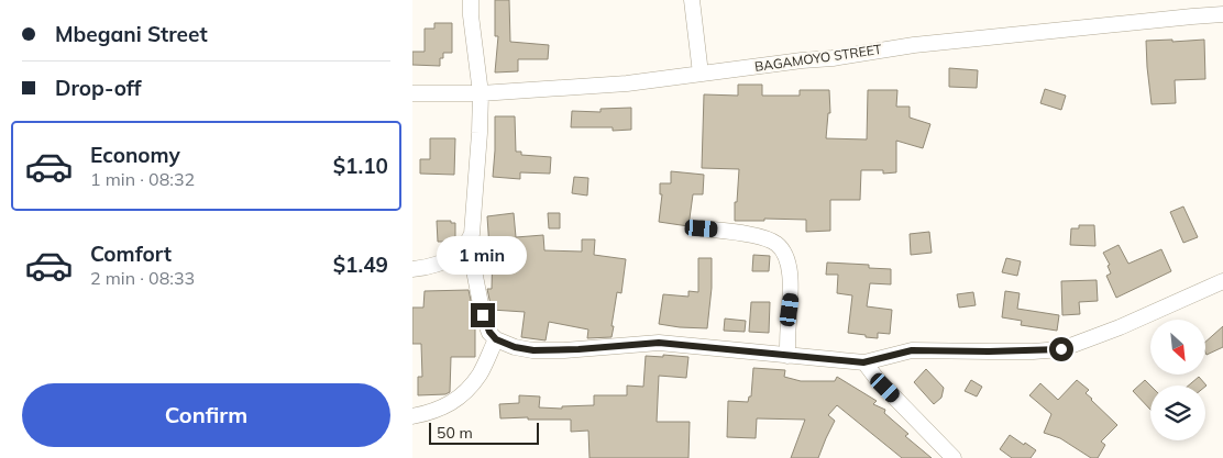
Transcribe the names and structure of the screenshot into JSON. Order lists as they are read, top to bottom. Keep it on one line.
{"streets":{"street":["BAGAMOYO STREET"]},"scale_bar":"50 m","north":"bottom right","page":{"banner":["Mbegani Street","Drop-off"],"list":[{"name":"Economy","note":"1 min · 08:32","value":"$1.10"},{"name":"Comfort","note":"2 min · 08:33","value":"$1.49"}],"bubble":"1 min","buttons":"Confirm","scale":"50 m"}}
